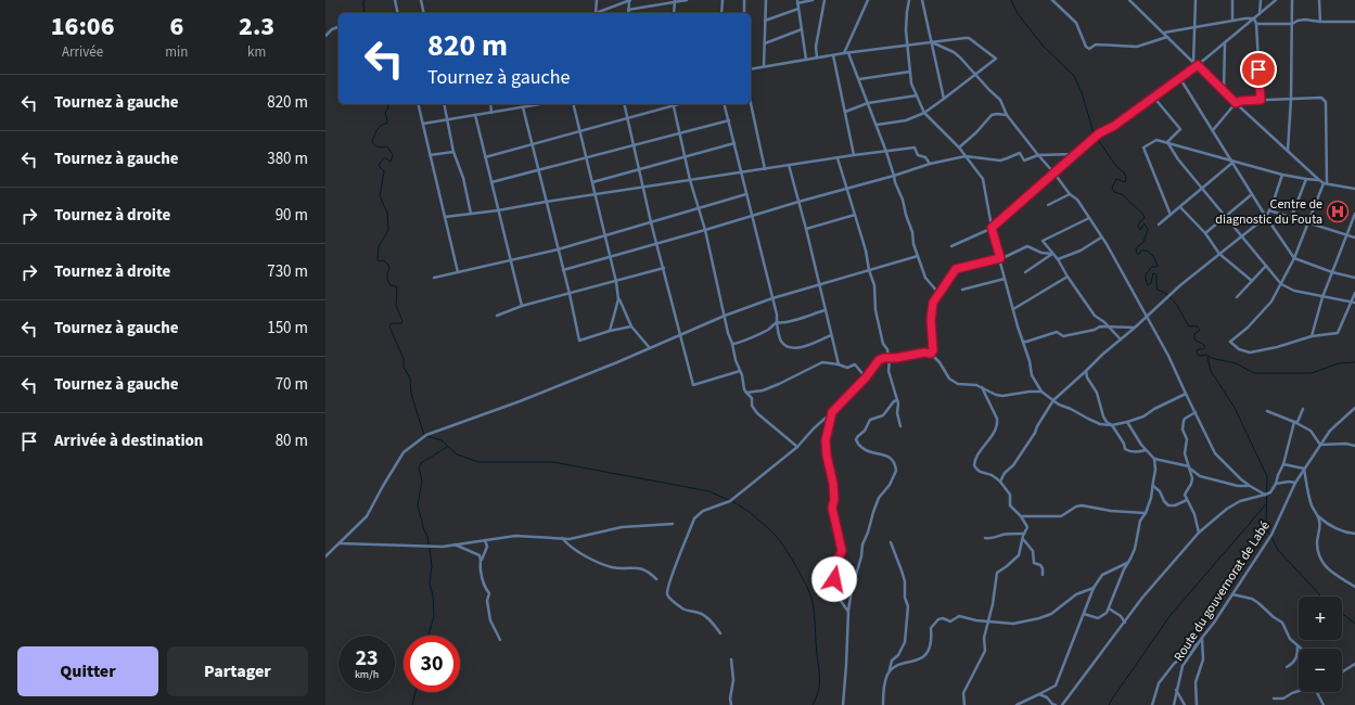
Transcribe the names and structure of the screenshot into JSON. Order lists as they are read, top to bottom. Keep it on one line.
{"streets":{"street":["Route du gouvernorat de Labé"]},"places":{"hospital":["Centre de diagnostic du Fouta"]},"page":{"eta":["16:06","Arrivée","6","min","2.3","km"],"turn":["820 m","Tournez à gauche"],"list":[{"name":"Tournez à gauche","value":"820 m"},{"name":"Tournez à gauche","value":"380 m"},{"name":"Tournez à droite","value":"90 m"},{"name":"Tournez à droite","value":"730 m"},{"name":"Tournez à gauche","value":"150 m"},{"name":"Tournez à gauche","value":"70 m"},{"name":"Arrivée à destination","value":"80 m"}],"map_buttons":["+","−"],"speed":"23 km/h","limit":"30","buttons":["Quitter","Partager"]}}
